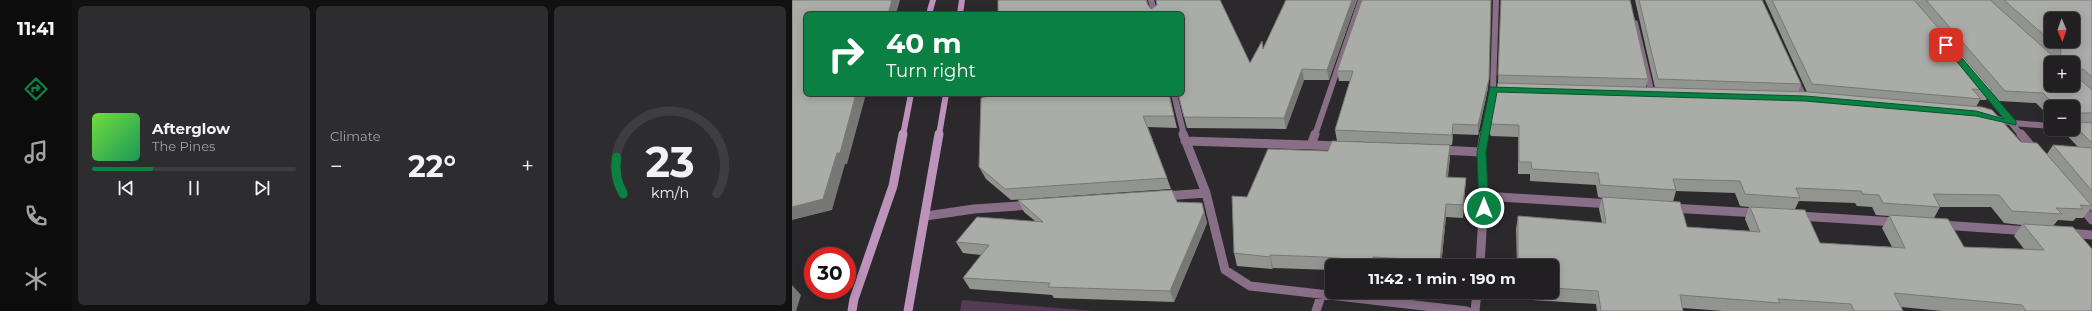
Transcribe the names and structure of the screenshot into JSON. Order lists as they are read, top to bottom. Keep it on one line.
{"north":"bottom","page":{"tabs":"11:41","tile":"Climate","map_buttons":["+","−"],"turn":["40 m","Turn right"],"song":["Afterglow","The Pines"],"heat":["−","22°","+"],"limit":"30","trip":"11:42 · 1 min · 190 m","gauge":["23","km/h"]}}
